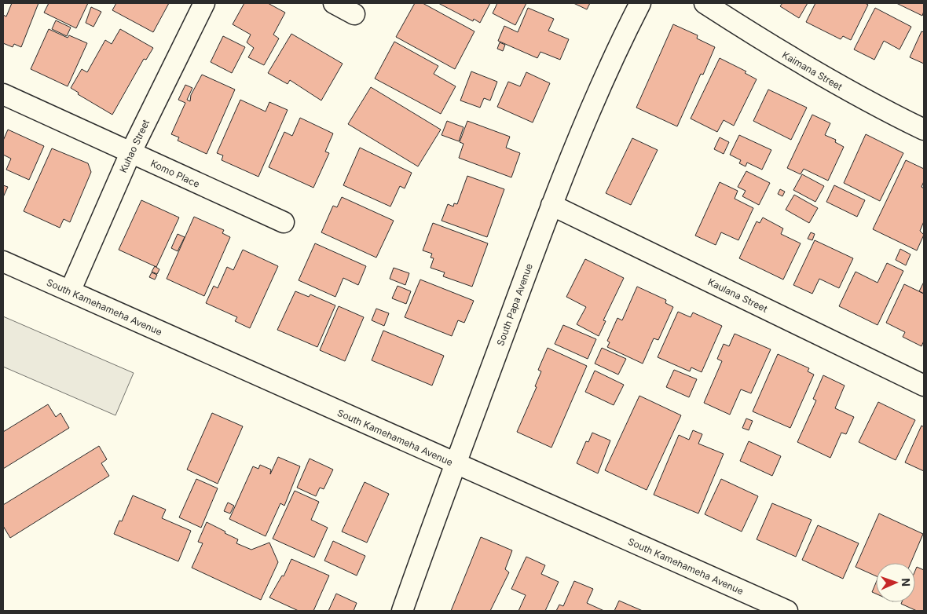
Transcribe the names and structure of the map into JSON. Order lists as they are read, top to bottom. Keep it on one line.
{"streets":{"street":["Kaimana Street","Kuhao Street","Komo Place","Kaulana Street","South Papa Avenue","South Kamehameha Avenue"]},"crossings":[["Kuhao Street","Komo Place"],["Kuhao Street","South Kamehameha Avenue"],["Kaulana Street","South Papa Avenue"],["South Papa Avenue","South Kamehameha Avenue"]],"north":"right"}
